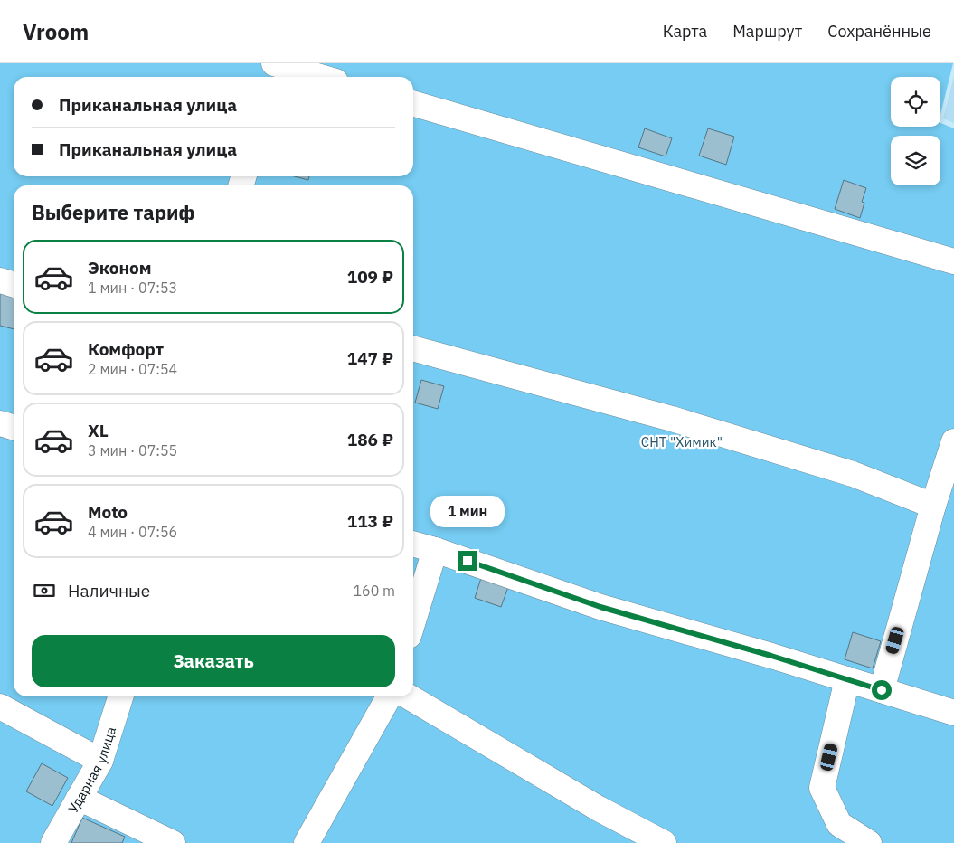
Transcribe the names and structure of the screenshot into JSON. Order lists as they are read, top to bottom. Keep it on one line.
{"streets":{"street":["Ударная улица"]},"parks":["СНТ \"Химик\""],"page":{"header":"Vroom","nav":["Карта","Маршрут","Сохранённые"],"banner":["Приканальная улица","Приканальная улица"],"heading":"Выберите тариф","list":[{"name":"Эконом","note":"1 мин · 07:53","value":"109 ₽"},{"name":"Комфорт","note":"2 мин · 07:54","value":"147 ₽"},{"name":"XL","note":"3 мин · 07:55","value":"186 ₽"},{"name":"Moto","note":"4 мин · 07:56","value":"113 ₽"}],"bubble":"1 мин","pay":["Наличные","160 m"],"buttons":"Заказать"}}
